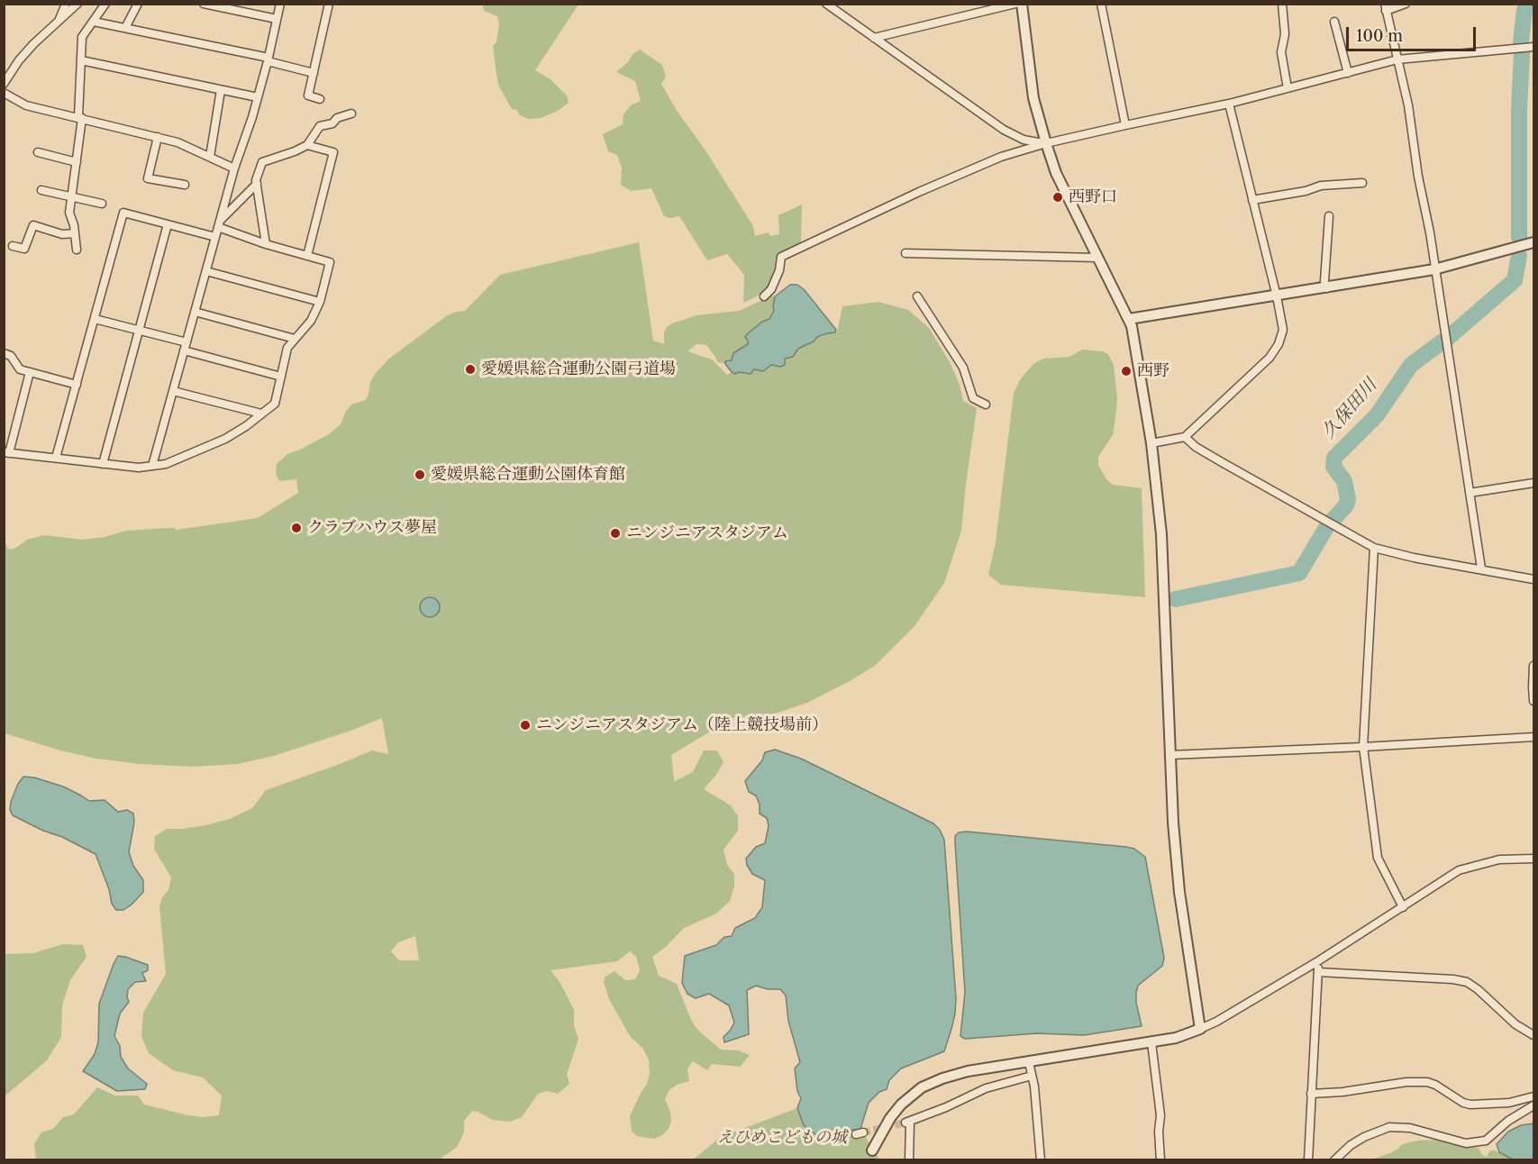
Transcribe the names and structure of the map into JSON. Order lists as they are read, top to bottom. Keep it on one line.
{"water":["久保田川"],"parks":["えひめこどもの城"],"places":["西野口","愛媛県総合運動公園弓道場","西野","愛媛県総合運動公園体育館","クラブハウス夢屋","ニンジニアスタジアム","ニンジニアスタジアム（陸上競技場前）"],"scale_bar":"100 m"}
